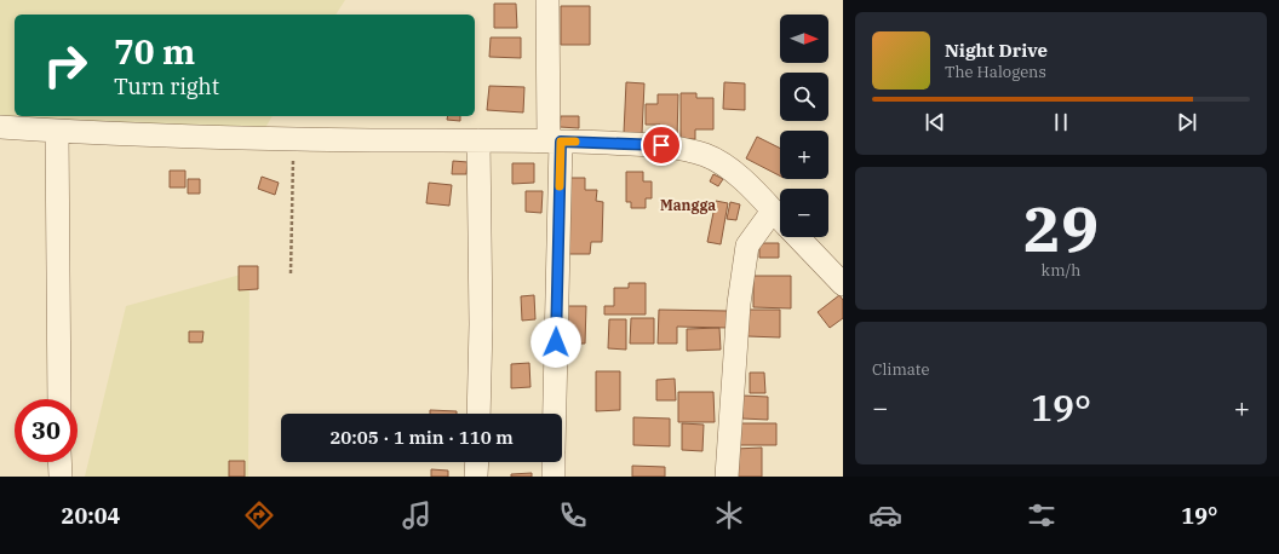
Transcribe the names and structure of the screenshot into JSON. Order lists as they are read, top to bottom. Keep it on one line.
{"districts":["Mangga"],"north":"right","page":{"map_buttons":["+","−"],"turn":["70 m","Turn right"],"song":["Night Drive","The Halogens"],"tile":[["29","km/h"],"Climate"],"heat":["−","19°","+"],"limit":"30","trip":"20:05 · 1 min · 110 m","tabs":["20:04","19°"]}}
